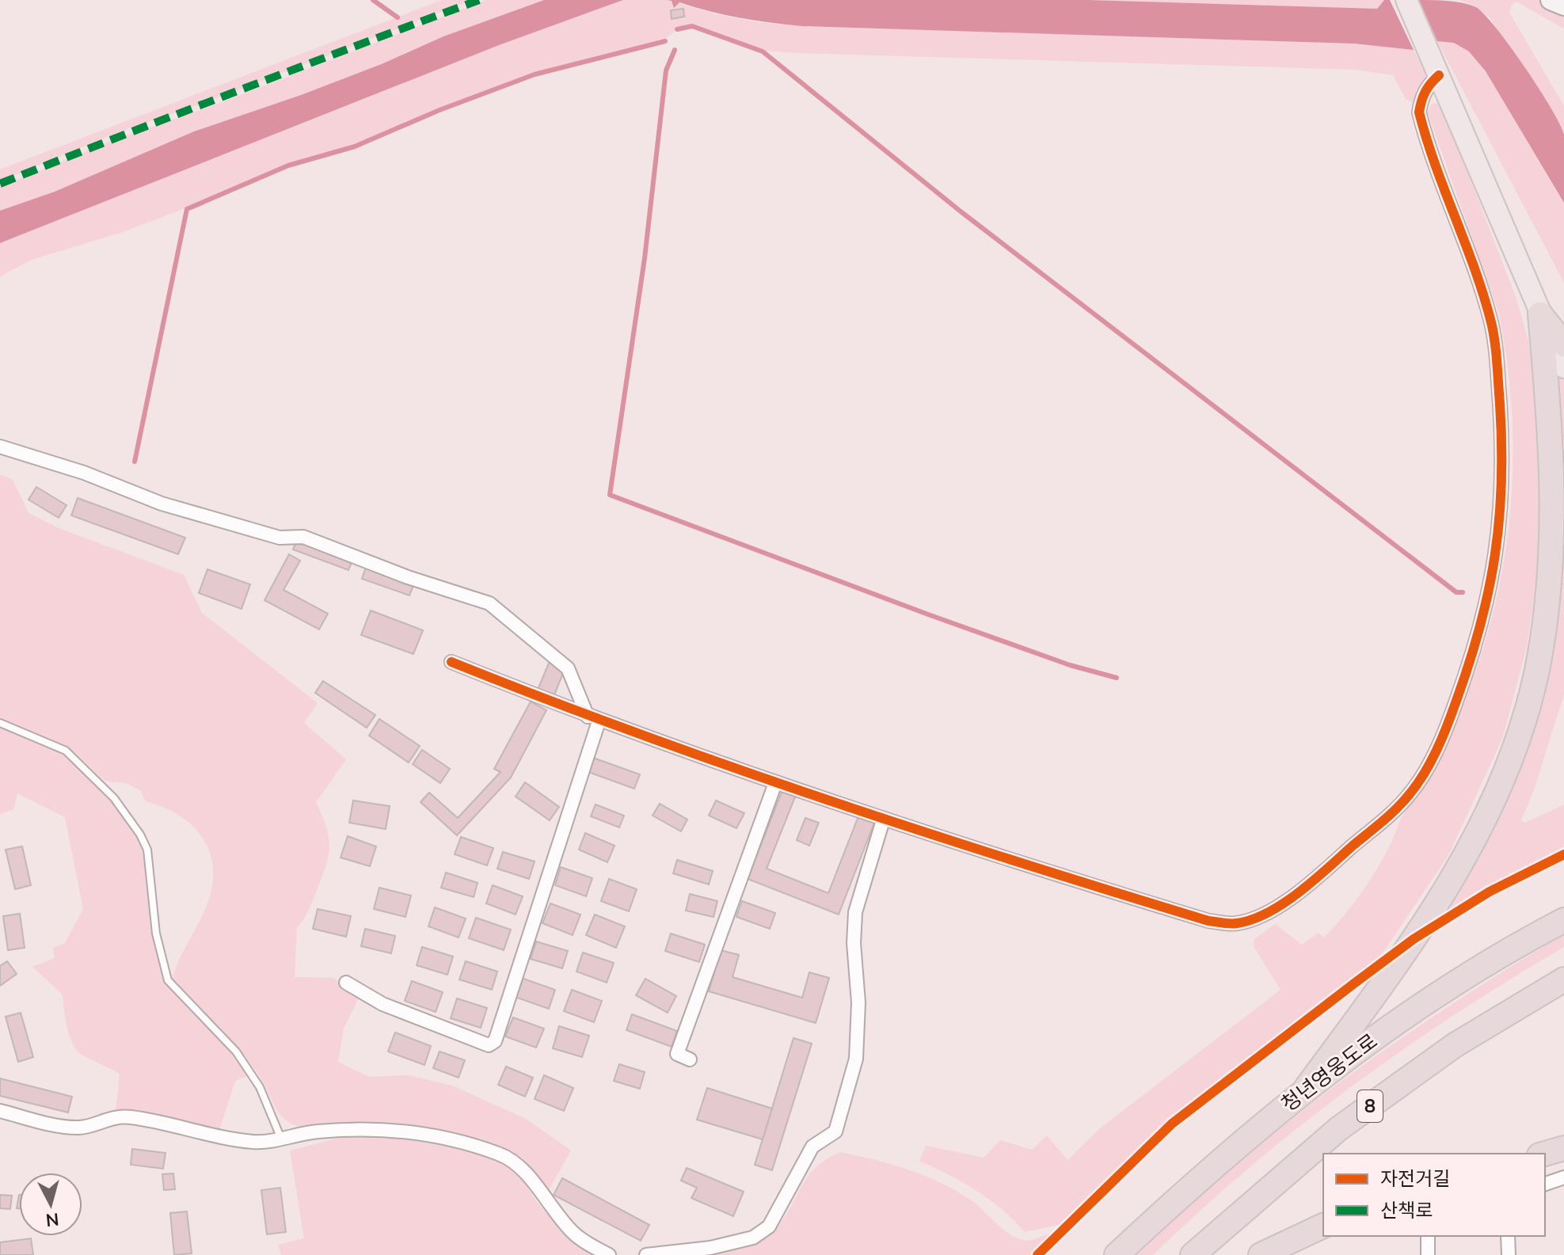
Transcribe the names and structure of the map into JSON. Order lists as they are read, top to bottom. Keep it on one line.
{"streets":{"highway":["청년영웅도로","8"]},"legend":["자전거길","산책로"],"north":"bottom"}
